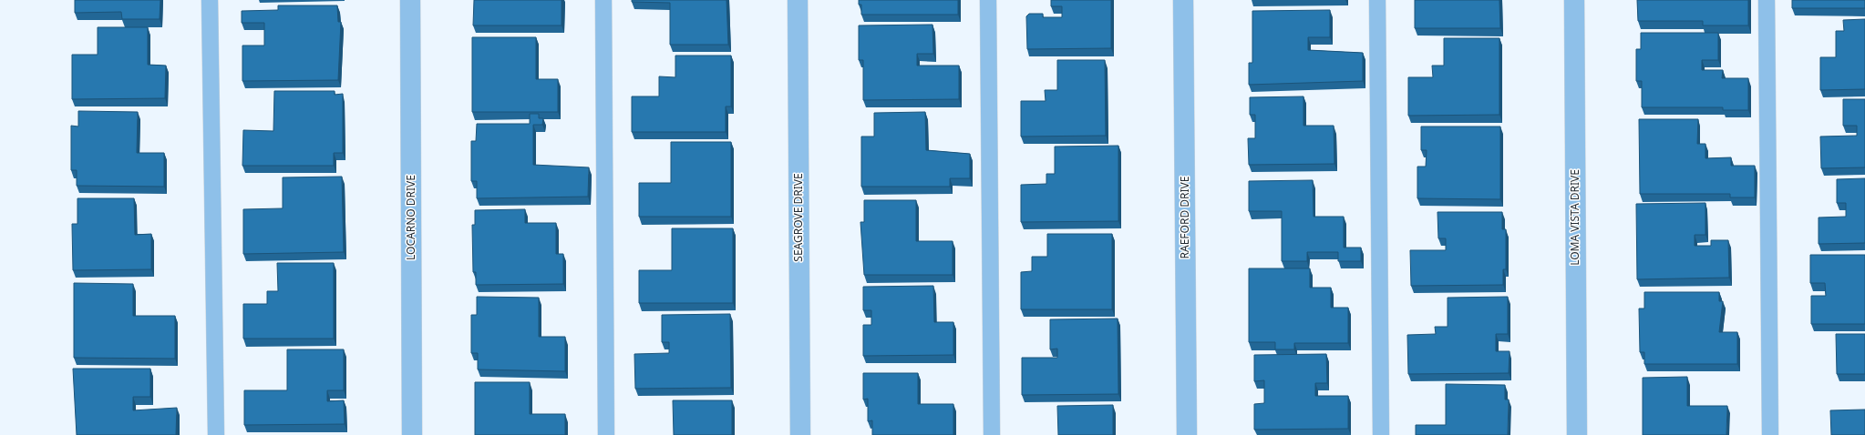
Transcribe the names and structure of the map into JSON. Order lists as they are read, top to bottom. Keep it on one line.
{"streets":{"street":["LOCARNO DRIVE","SEAGROVE DRIVE","RAEFORD DRIVE","LOMA VISTA DRIVE"]}}
